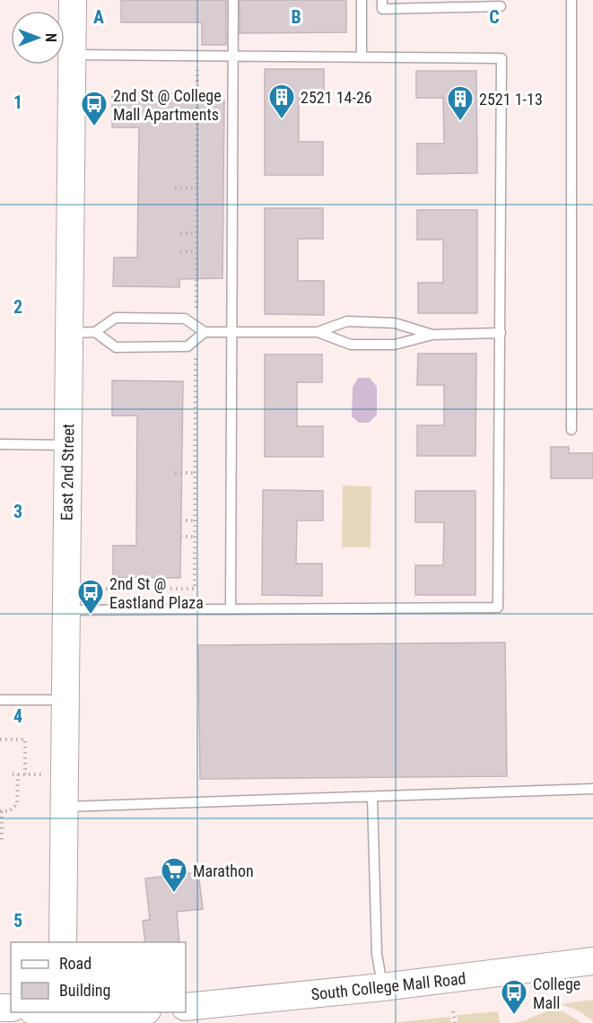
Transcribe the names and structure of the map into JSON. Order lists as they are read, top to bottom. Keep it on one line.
{"streets":{"street":["East 2nd Street","South College Mall Road"]},"places":{"building":["2521 14-26","2521 1-13"],"bus stop":["2nd St @ College Mall Apartments","2nd St @ Eastland Plaza","College Mall"],"supermarket":["Marathon"]},"legend":["Road","Building"],"north":"right","grid":{"columns":["A","B","C"],"rows":["1","2","3","4","5"]}}
